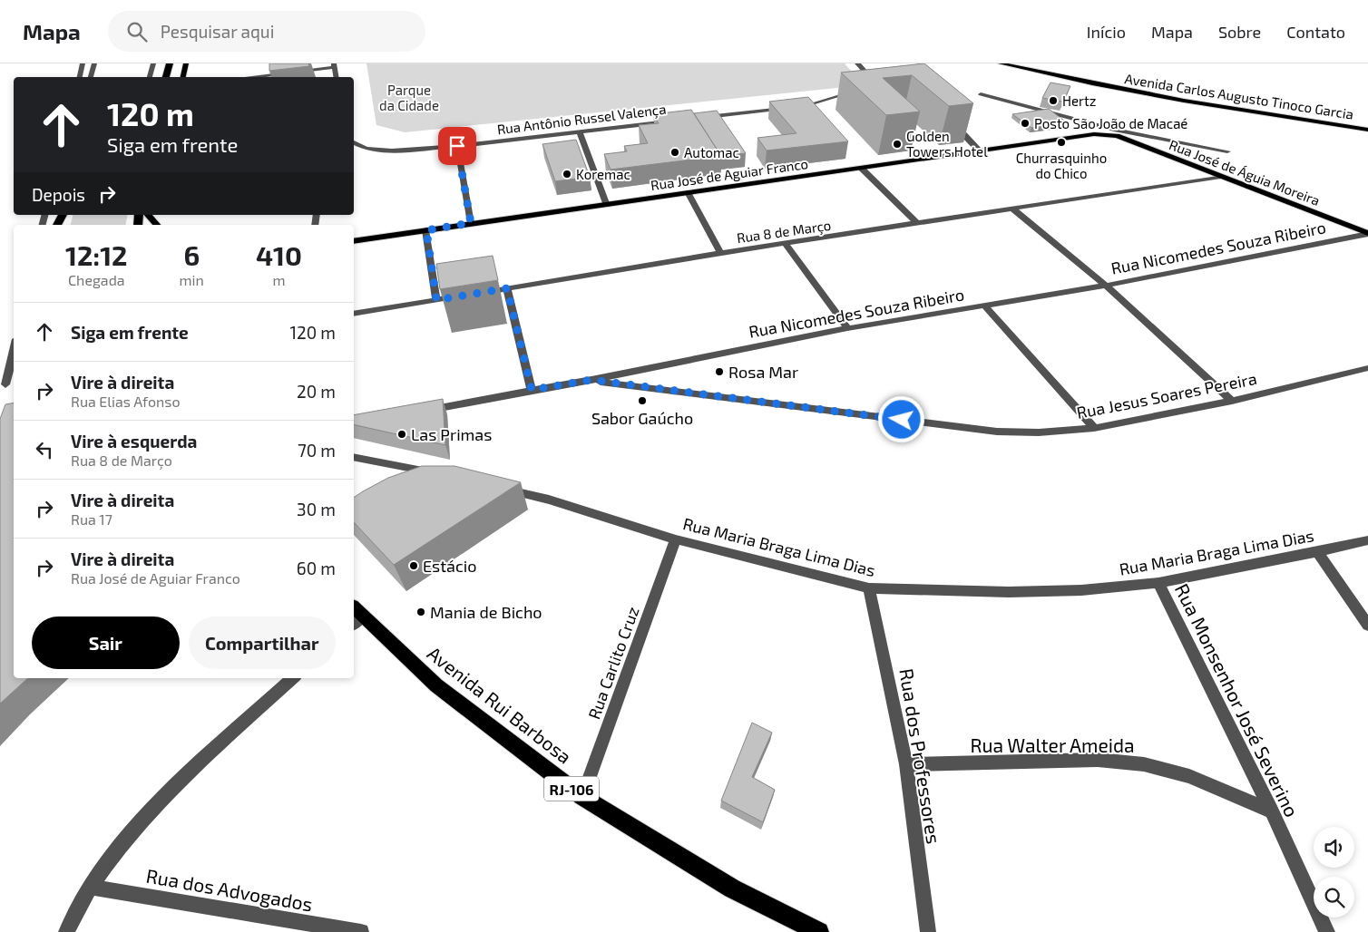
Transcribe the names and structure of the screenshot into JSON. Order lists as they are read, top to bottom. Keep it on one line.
{"streets":{"highway":["Avenida Rui Barbosa","RJ-106"],"main road":["Avenida Carlos Augusto Tinoco Garcia","Rua José de Águia Moreira","Rua José de Aguiar Franco"],"street":["Rua Antônio Russel Valença","Rua 8 de Março","Rua Nicomedes Souza Ribeiro","Rua Jesus Soares Pereira","Rua Maria Braga Lima Dias","Rua Carlito Cruz","Rua Monsenhor José Severino","Rua Walter Ameida","Rua dos Professores","Rua dos Advogados"]},"crossings":[["Rua José de Águia Moreira","Rua José de Aguiar Franco"],["Rua José de Águia Moreira","Rua 8 de Março"],["Rua José de Águia Moreira","Rua Nicomedes Souza Ribeiro"],["Rua Nicomedes Souza Ribeiro","Rua Jesus Soares Pereira"],["Rua Maria Braga Lima Dias","Rua Carlito Cruz"],["Rua Maria Braga Lima Dias","Rua Monsenhor José Severino"],["Rua Maria Braga Lima Dias","Rua dos Professores"],["Rua Carlito Cruz","Avenida Rui Barbosa"],["Rua Monsenhor José Severino","Rua Walter Ameida"],["Rua Walter Ameida","Rua dos Professores"]],"parks":["Parque da Cidade"],"places":["Hertz","Posto São João de Macaé","Churrasquinho do Chico","Golden Towers Hotel","Automac","Koremac","Rosa Mar","Sabor Gaúcho","Las Primas","Estácio","Mania de Bicho"],"page":{"header":"Mapa","search":"Pesquisar aqui","nav":["Início","Mapa","Sobre","Contato"],"turn":["120 m","Siga em frente"],"then":"Depois","eta":["12:12","Chegada","6","min","410","m"],"list":[{"name":"Siga em frente","value":"120 m"},{"name":"Vire à direita","note":"Rua Elias Afonso","value":"20 m"},{"name":"Vire à esquerda","note":"Rua 8 de Março","value":"70 m"},{"name":"Vire à direita","note":"Rua 17","value":"30 m"},{"name":"Vire à direita","note":"Rua José de Aguiar Franco","value":"60 m"}],"buttons":["Sair","Compartilhar"]}}
